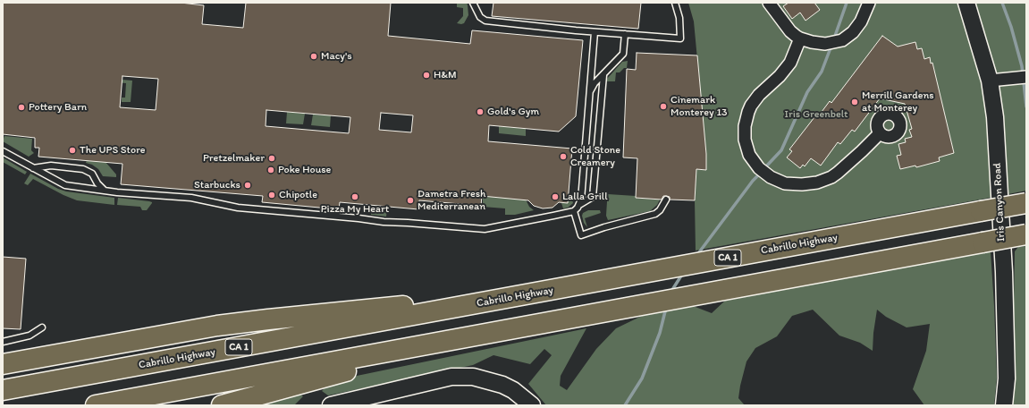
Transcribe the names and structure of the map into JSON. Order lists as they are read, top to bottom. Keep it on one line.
{"streets":{"highway":["Cabrillo Highway","CA 1"],"street":["Iris Canyon Road"]},"parks":["Iris Greenbelt"],"places":["Macy's","H&M","Merrill Gardens at Monterey","Cinemark Monterey 13","Pottery Barn","Gold's Gym","The UPS Store","Cold Stone Creamery","Pretzelmaker","Poke House","Starbucks","Chipotle","Pizza My Heart","Lalla Grill","Dametra Fresh Mediterranean"]}
